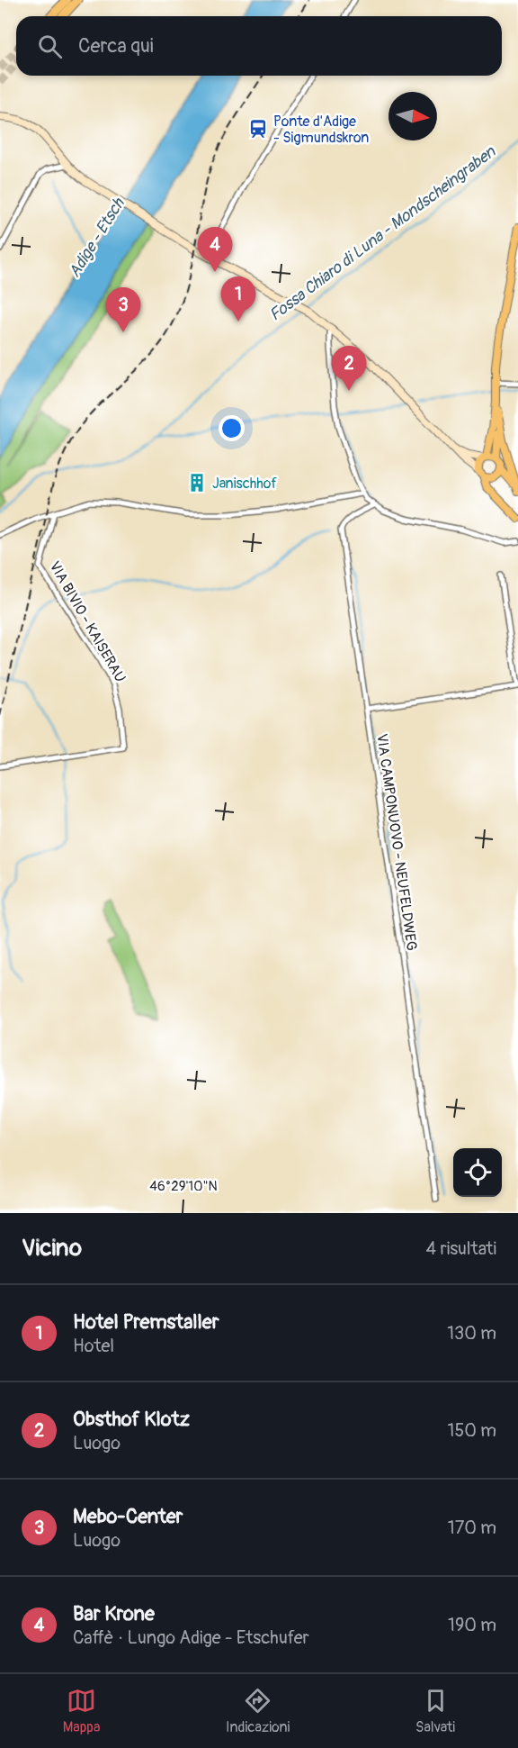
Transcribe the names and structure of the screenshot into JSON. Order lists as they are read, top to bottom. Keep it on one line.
{"streets":{"street":["VIA BIVIO - KAISERAU","VIA CAMPONUOVO - NEUFELDWEG"]},"water":["Fossa Chiaro di Luna - Mondscheingraben","Adige - Etsch"],"places":{"station":["Ponte d'Adige - Sigmundskron"],"building":["Janischhof"]},"north":"right","page":{"search":"Cerca qui","pins":["4","1","3","2"],"heading":["Vicino","4 risultati"],"list":[{"mark":"1","name":"Hotel Premstaller","note":"Hotel","value":"130 m"},{"mark":"2","name":"Obsthof Klotz","note":"Luogo","value":"150 m"},{"mark":"3","name":"Mebo-Center","note":"Luogo","value":"170 m"},{"mark":"4","name":"Bar Krone","note":"Caffè · Lungo Adige - Etschufer","value":"190 m"}],"nav":["Mappa","Indicazioni","Salvati"]},"coordinates":["46°29'10\"N"]}
